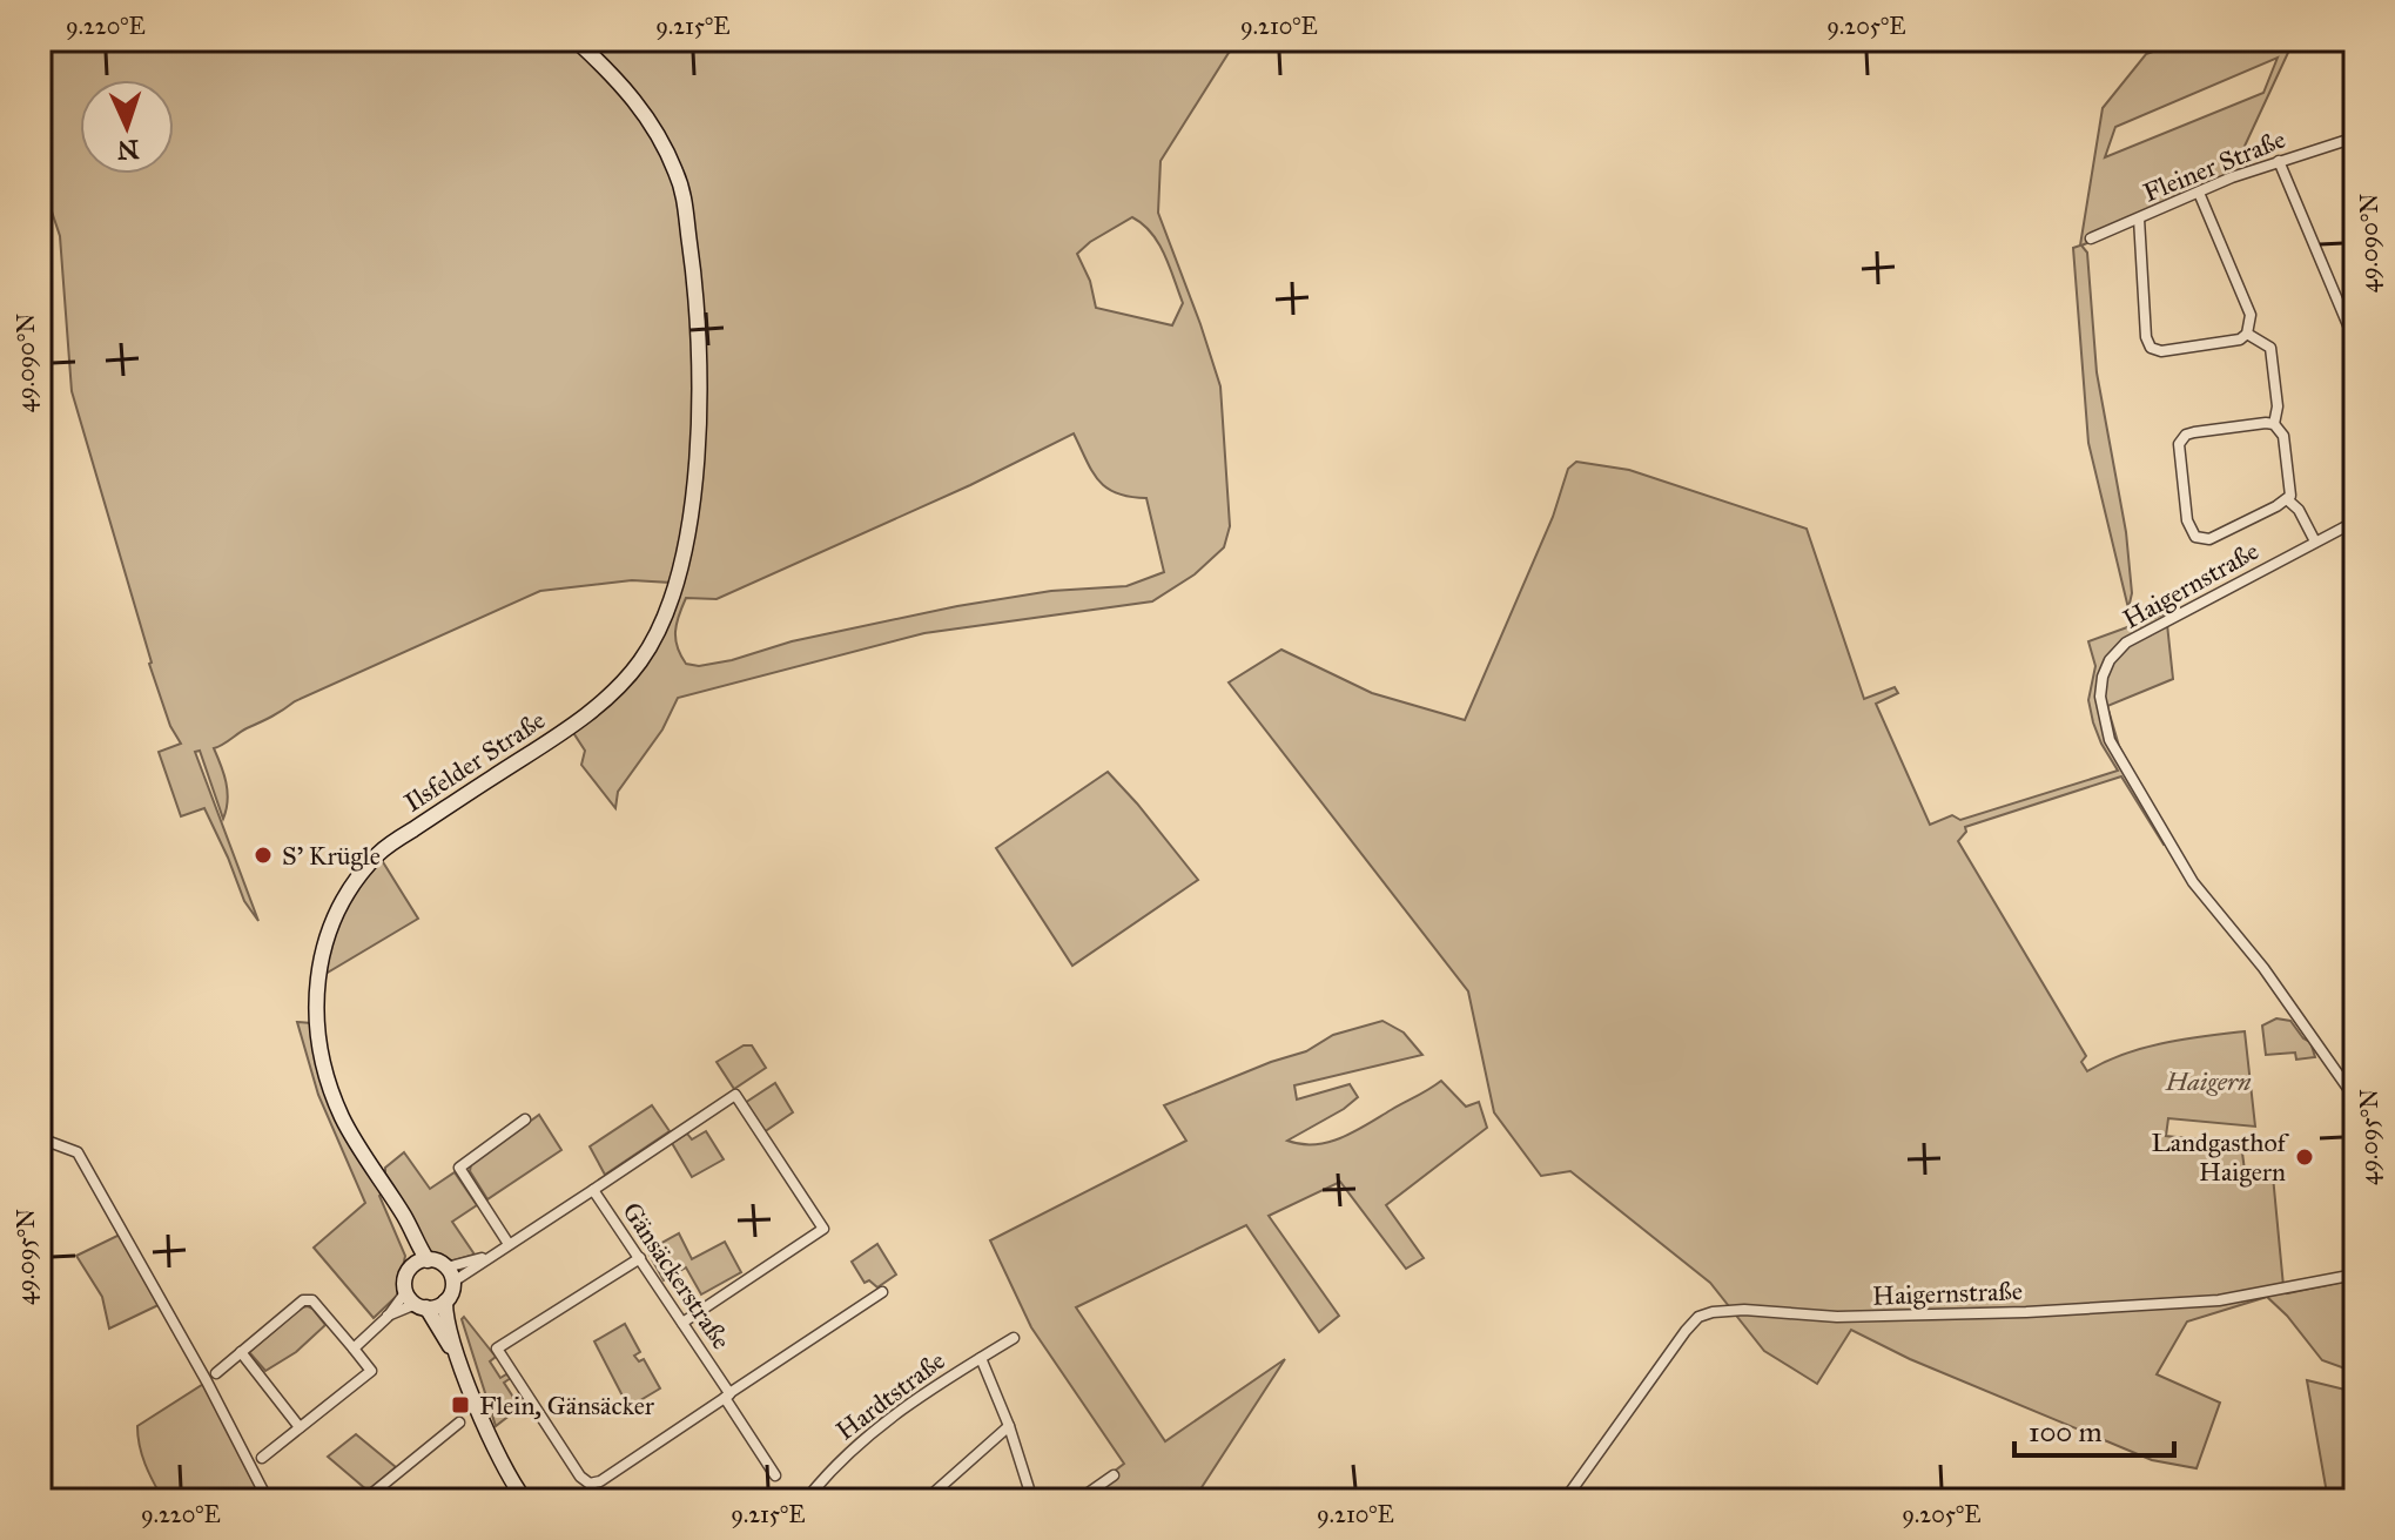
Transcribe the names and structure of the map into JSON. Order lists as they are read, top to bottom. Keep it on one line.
{"streets":{"main road":["Ilsfelder Straße"],"street":["Fleiner Straße","Haigernstraße","Gänsäckerstraße","Hardtstraße"]},"crossings":[["Ilsfelder Straße","Gänsäckerstraße"]],"parks":["Haigern"],"places":{"other":["S' Krügle","Landgasthof Haigern"],"transit":["Flein, Gänsäcker"]},"scale_bar":"100 m","north":"bottom","coordinates":["9.220°E","9.215°E","9.210°E","9.205°E","49.090°N","49.095°N"]}
